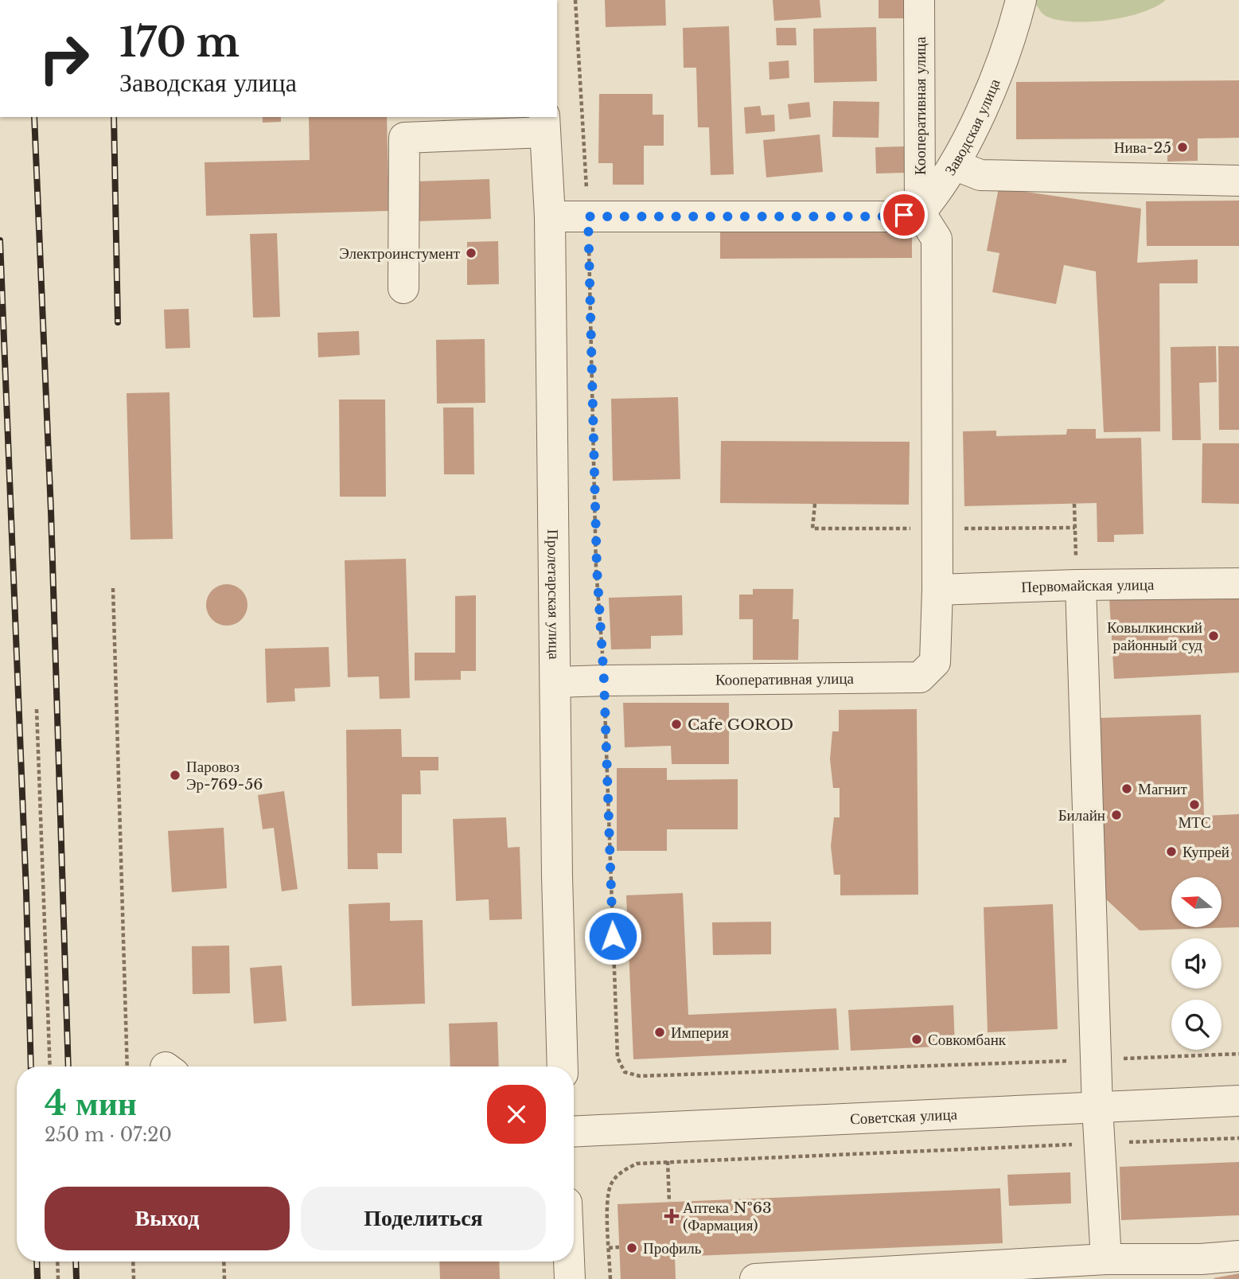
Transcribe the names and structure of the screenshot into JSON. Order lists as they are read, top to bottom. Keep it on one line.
{"streets":{"street":["Кооперативная улица","Заводская улица","Первомайская улица","Пролетарская улица","Советская улица"]},"crossings":[["Кооперативная улица","Заводская улица"],["Кооперативная улица","Первомайская улица"],["Кооперативная улица","Пролетарская улица"]],"places":{"other":["Нива-25","Электроинстумент","Ковылкинский районный суд","Cafe GOROD","Паровоз Эр-769-56","Магнит","МТС","Билайн","Купрей","Империя","Совкомбанк","Профиль"],"health":["Аптека №63 (Фармация)"]},"north":"left","page":{"turn":["170 m","Заводская улица"],"heading":["4 мин","250 m · 07:20"],"buttons":["Выход","Поделиться"]}}
